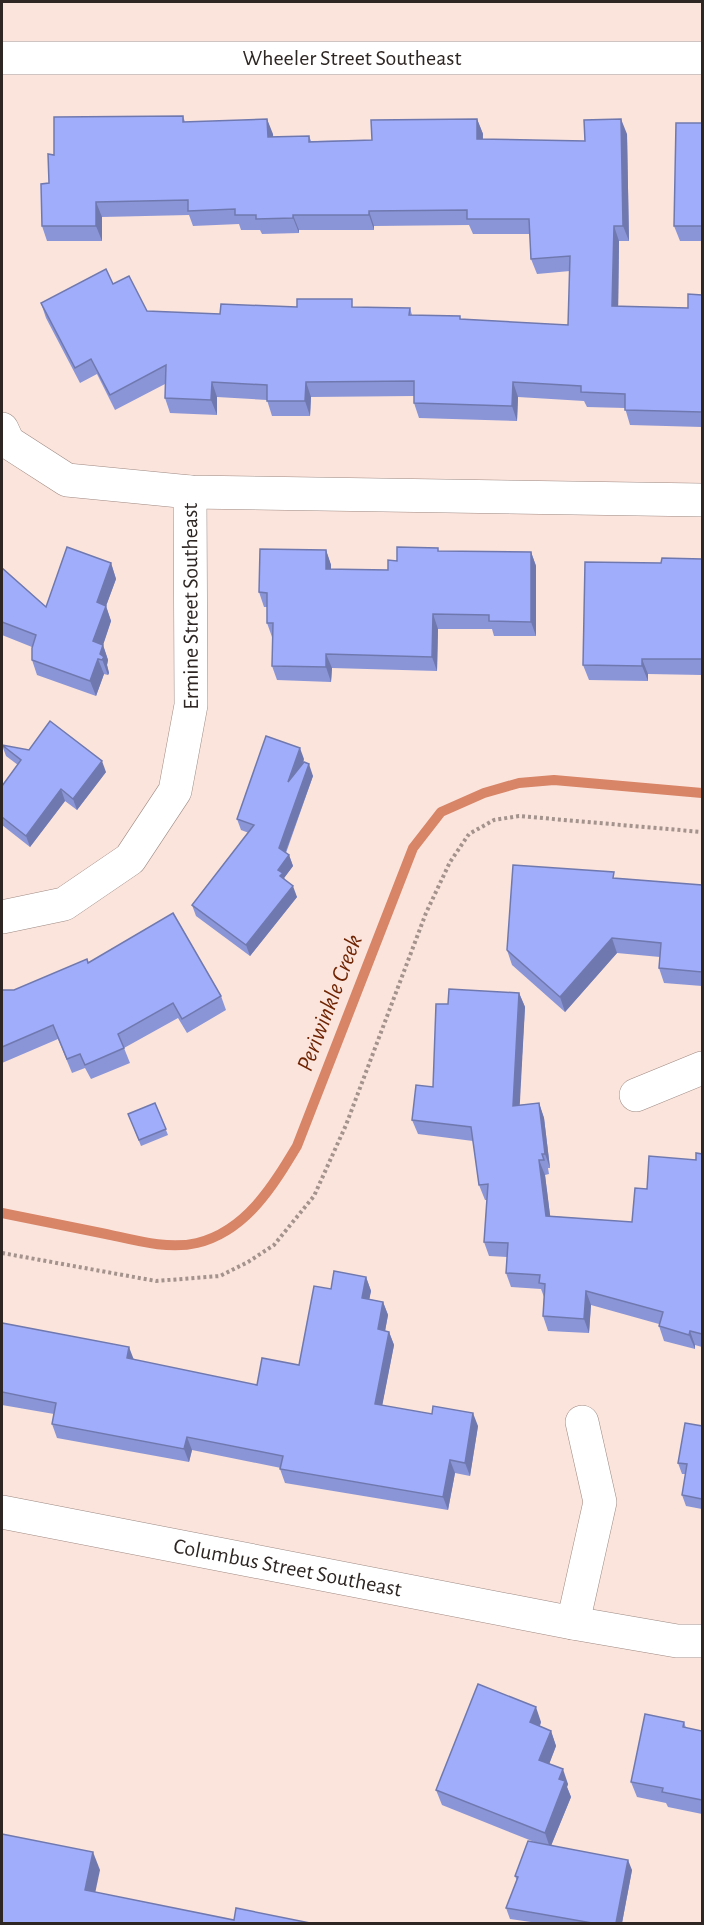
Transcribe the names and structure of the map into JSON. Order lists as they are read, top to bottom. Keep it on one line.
{"streets":{"street":["Wheeler Street Southeast","Ermine Street Southeast","Columbus Street Southeast"]},"water":["Periwinkle Creek"]}
